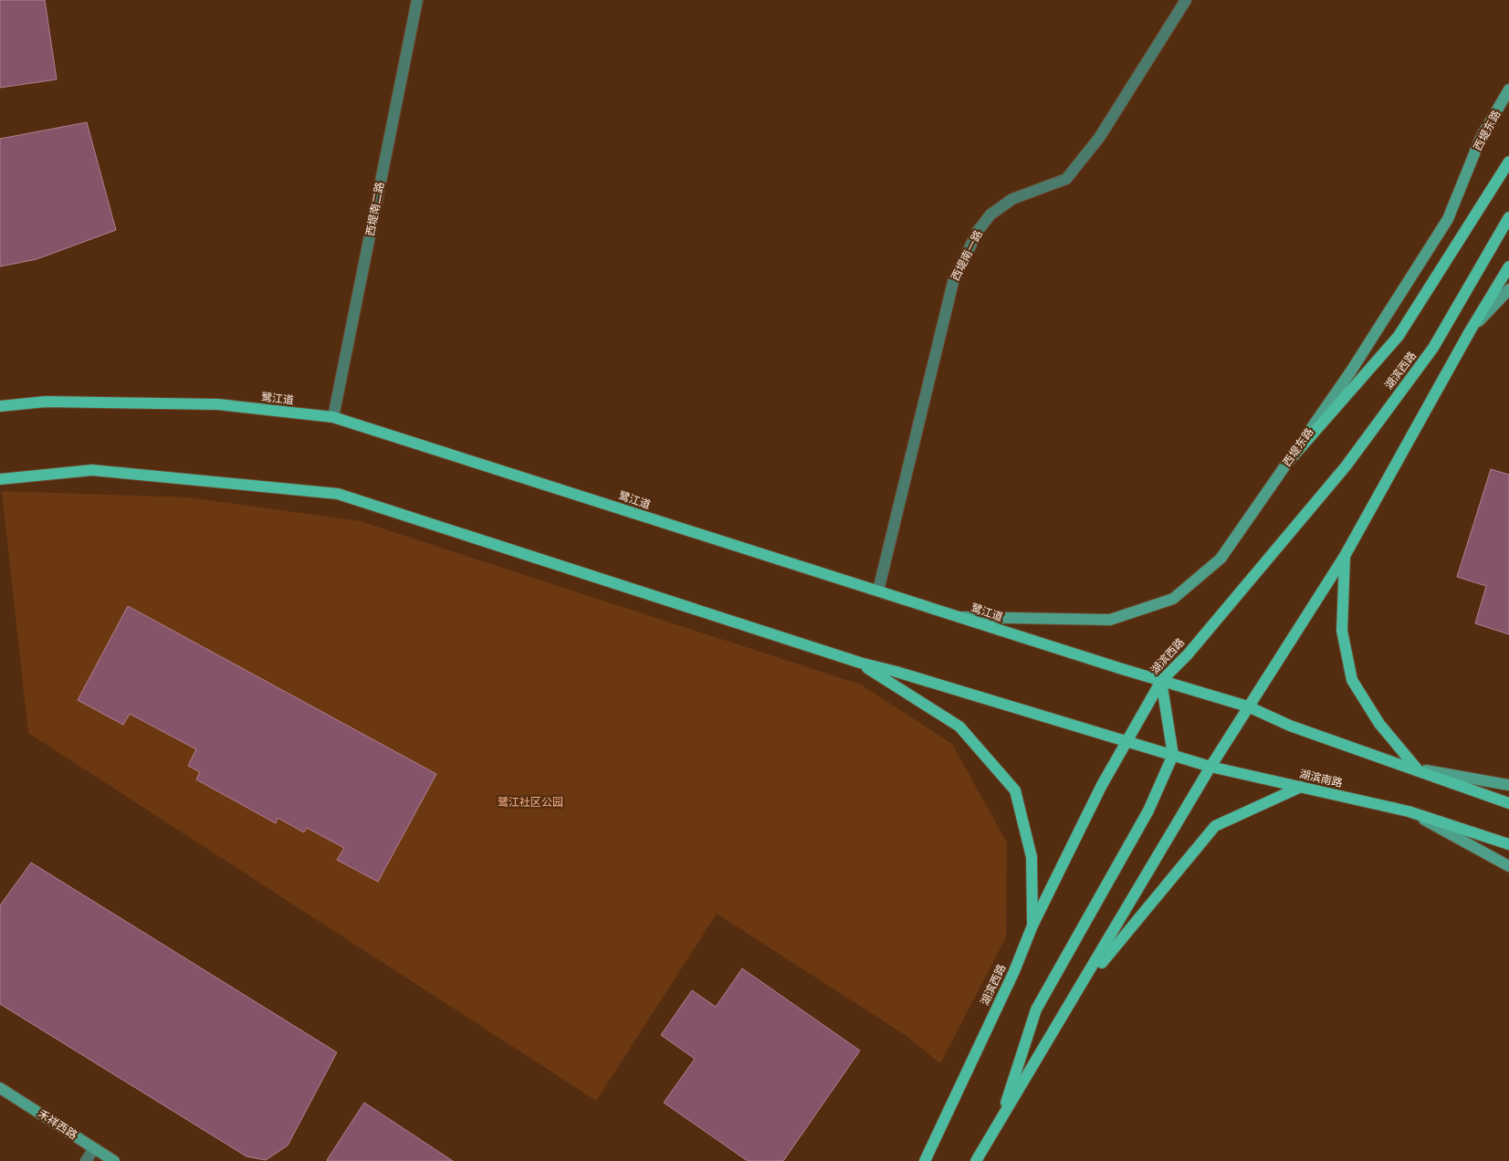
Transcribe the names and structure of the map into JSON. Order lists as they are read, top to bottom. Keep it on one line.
{"streets":{"main road":["西堤东路","湖滨西路","鹭江道","湖滨南路","禾祥西路"],"street":["西堤南二路","西堤南一路"]},"crossings":[["西堤东路","鹭江道"],["西堤南二路","鹭江道"],["西堤南一路","鹭江道"],["湖滨西路","鹭江道"],["湖滨西路","湖滨南路"]],"parks":["鹭江社区公园"]}
